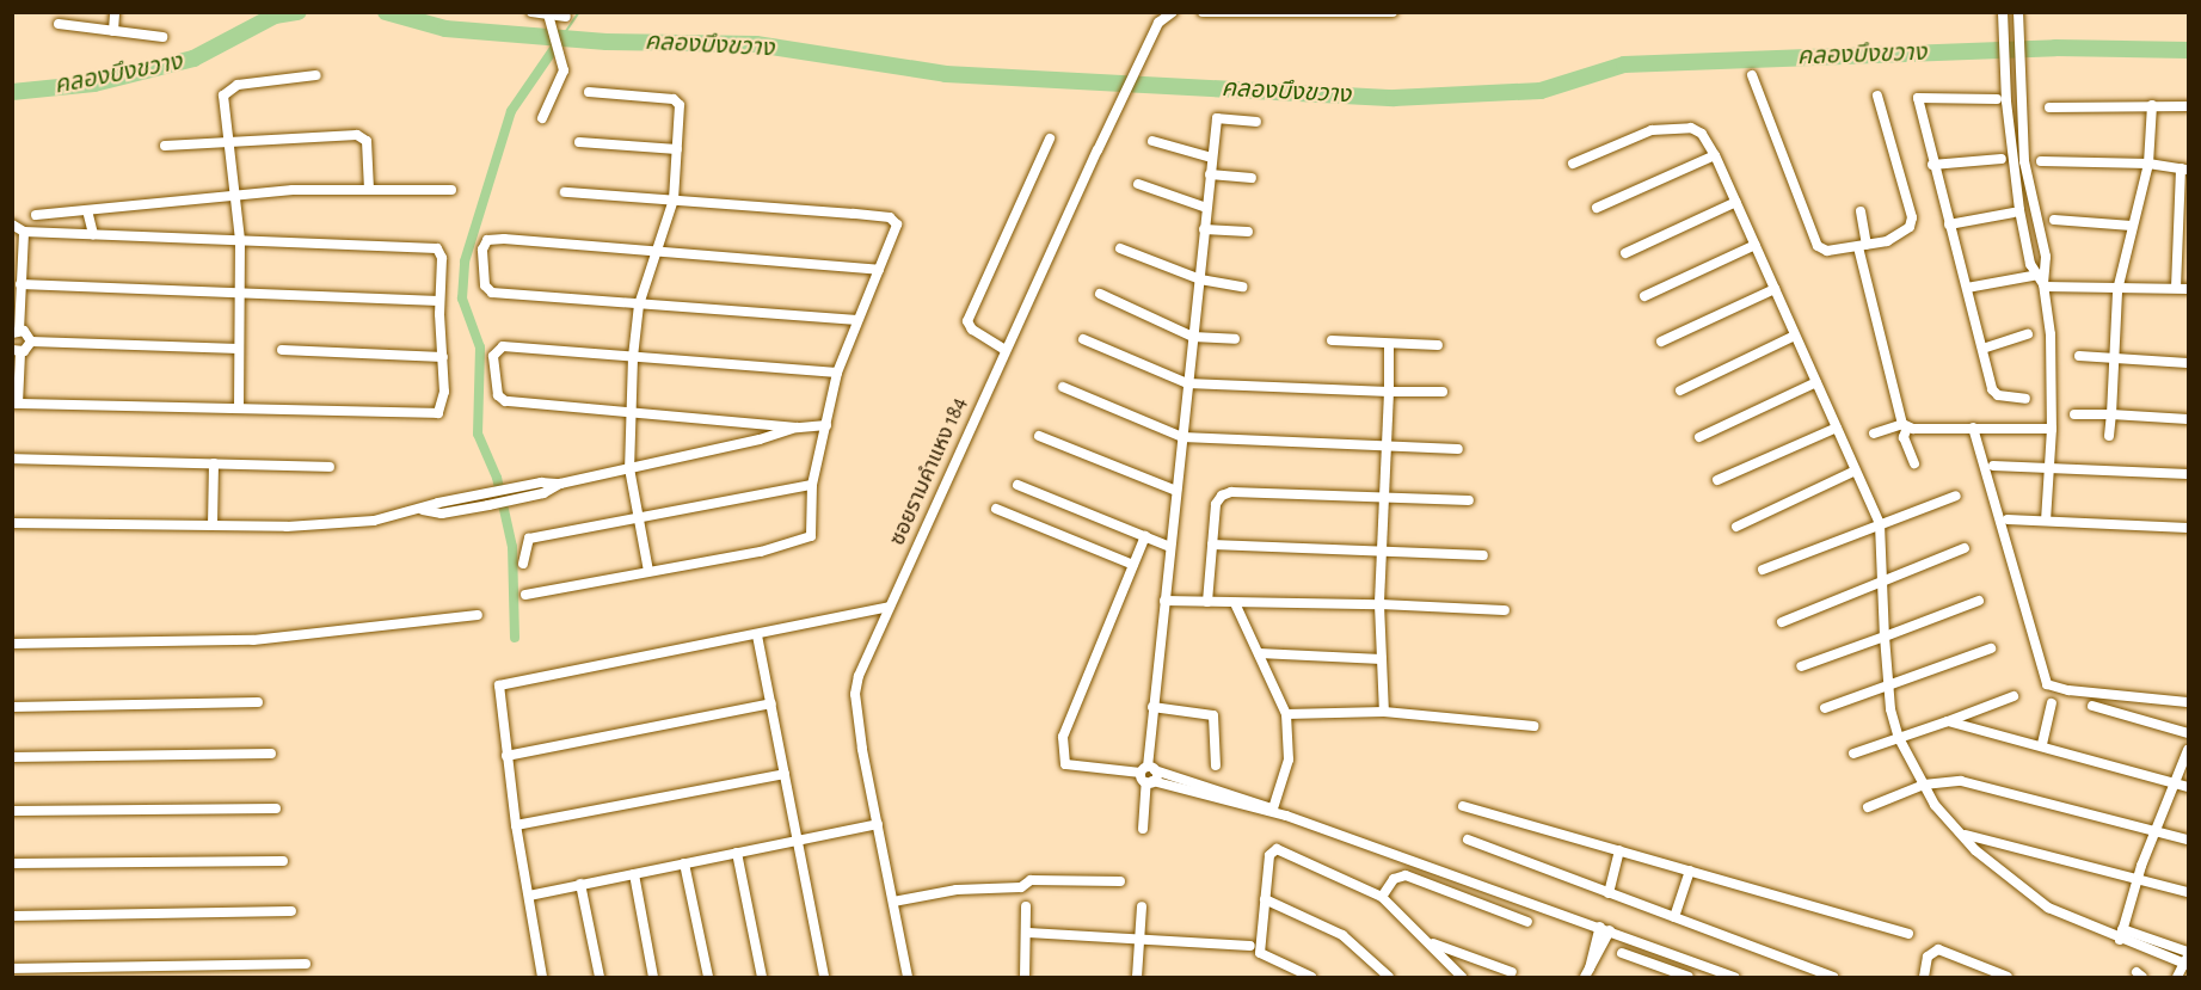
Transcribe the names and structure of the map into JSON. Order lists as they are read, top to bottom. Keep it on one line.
{"streets":{"street":["ซอยรามคำแหง 184"]},"water":["คลองบึงขวาง"]}
